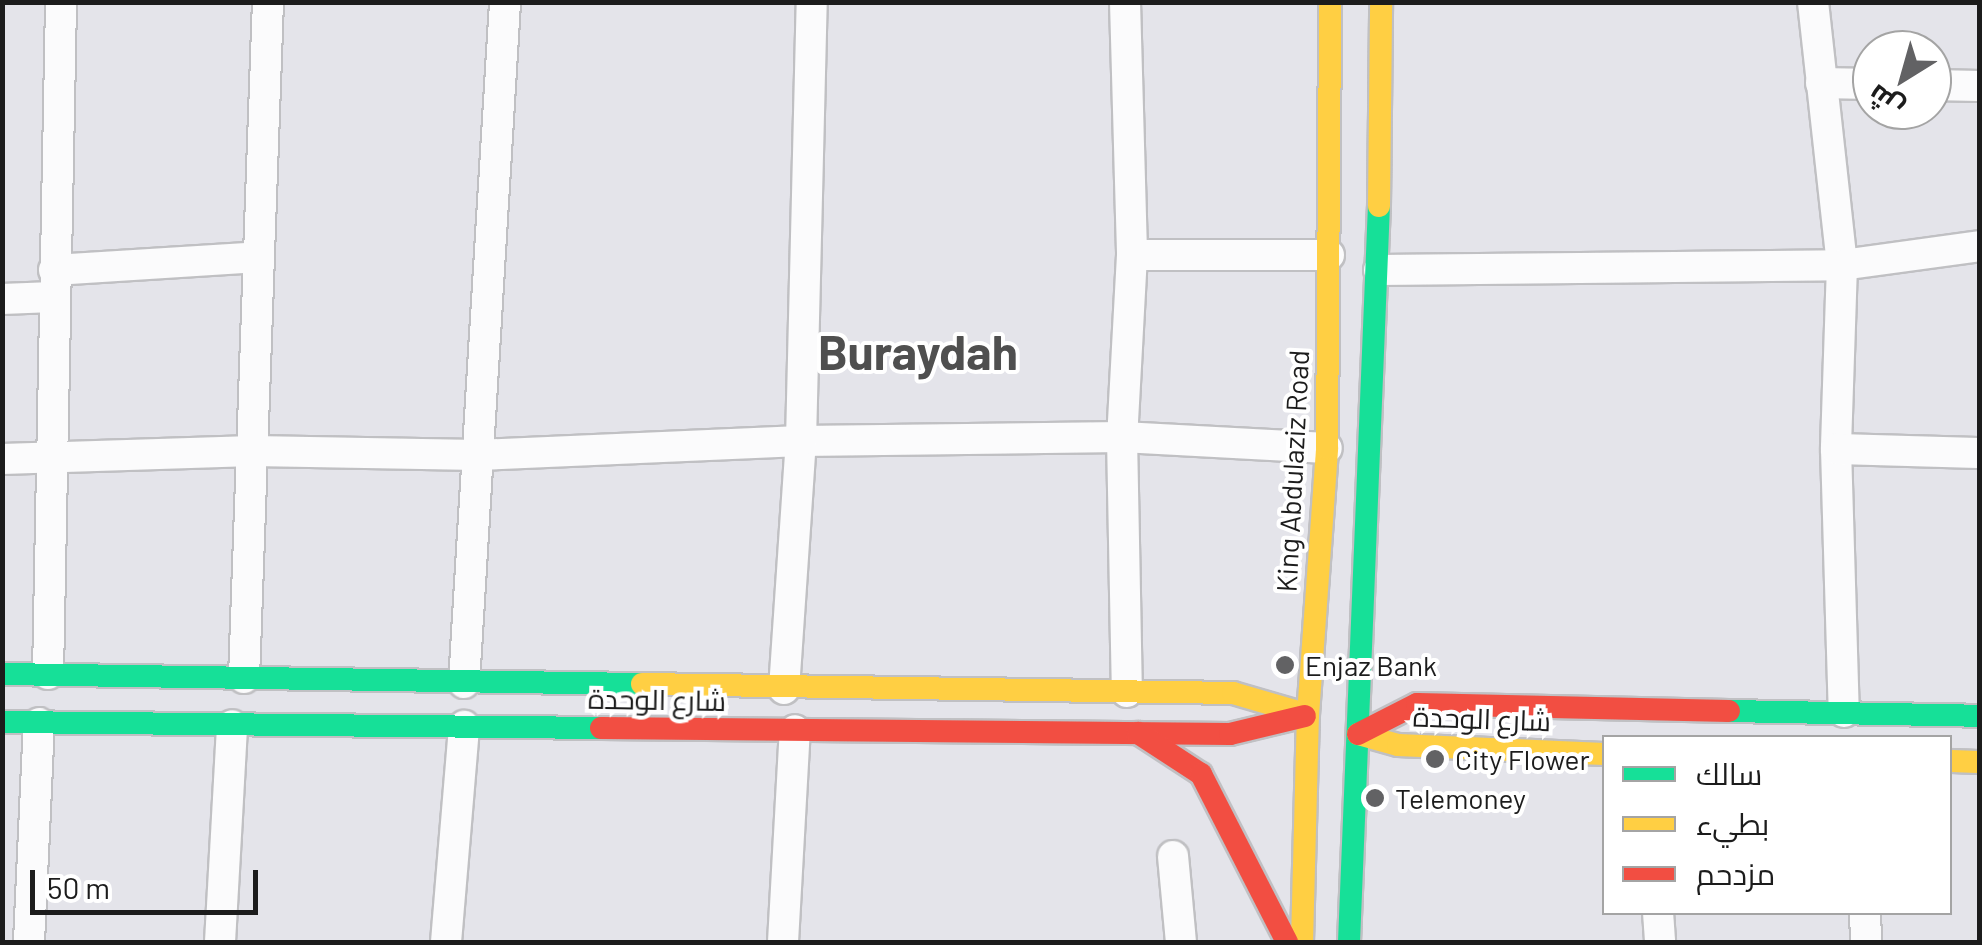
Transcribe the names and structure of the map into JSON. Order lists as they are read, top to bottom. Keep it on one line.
{"streets":{"main road":["King Abdulaziz Road","شارع الوحدة"]},"crossings":[["King Abdulaziz Road","شارع الوحدة"]],"districts":["Buraydah"],"places":["Enjaz Bank","City Flower","Telemoney"],"legend":["سالك","بطيء","مزدحم"],"scale_bar":"50 m","north":"bottom left"}
